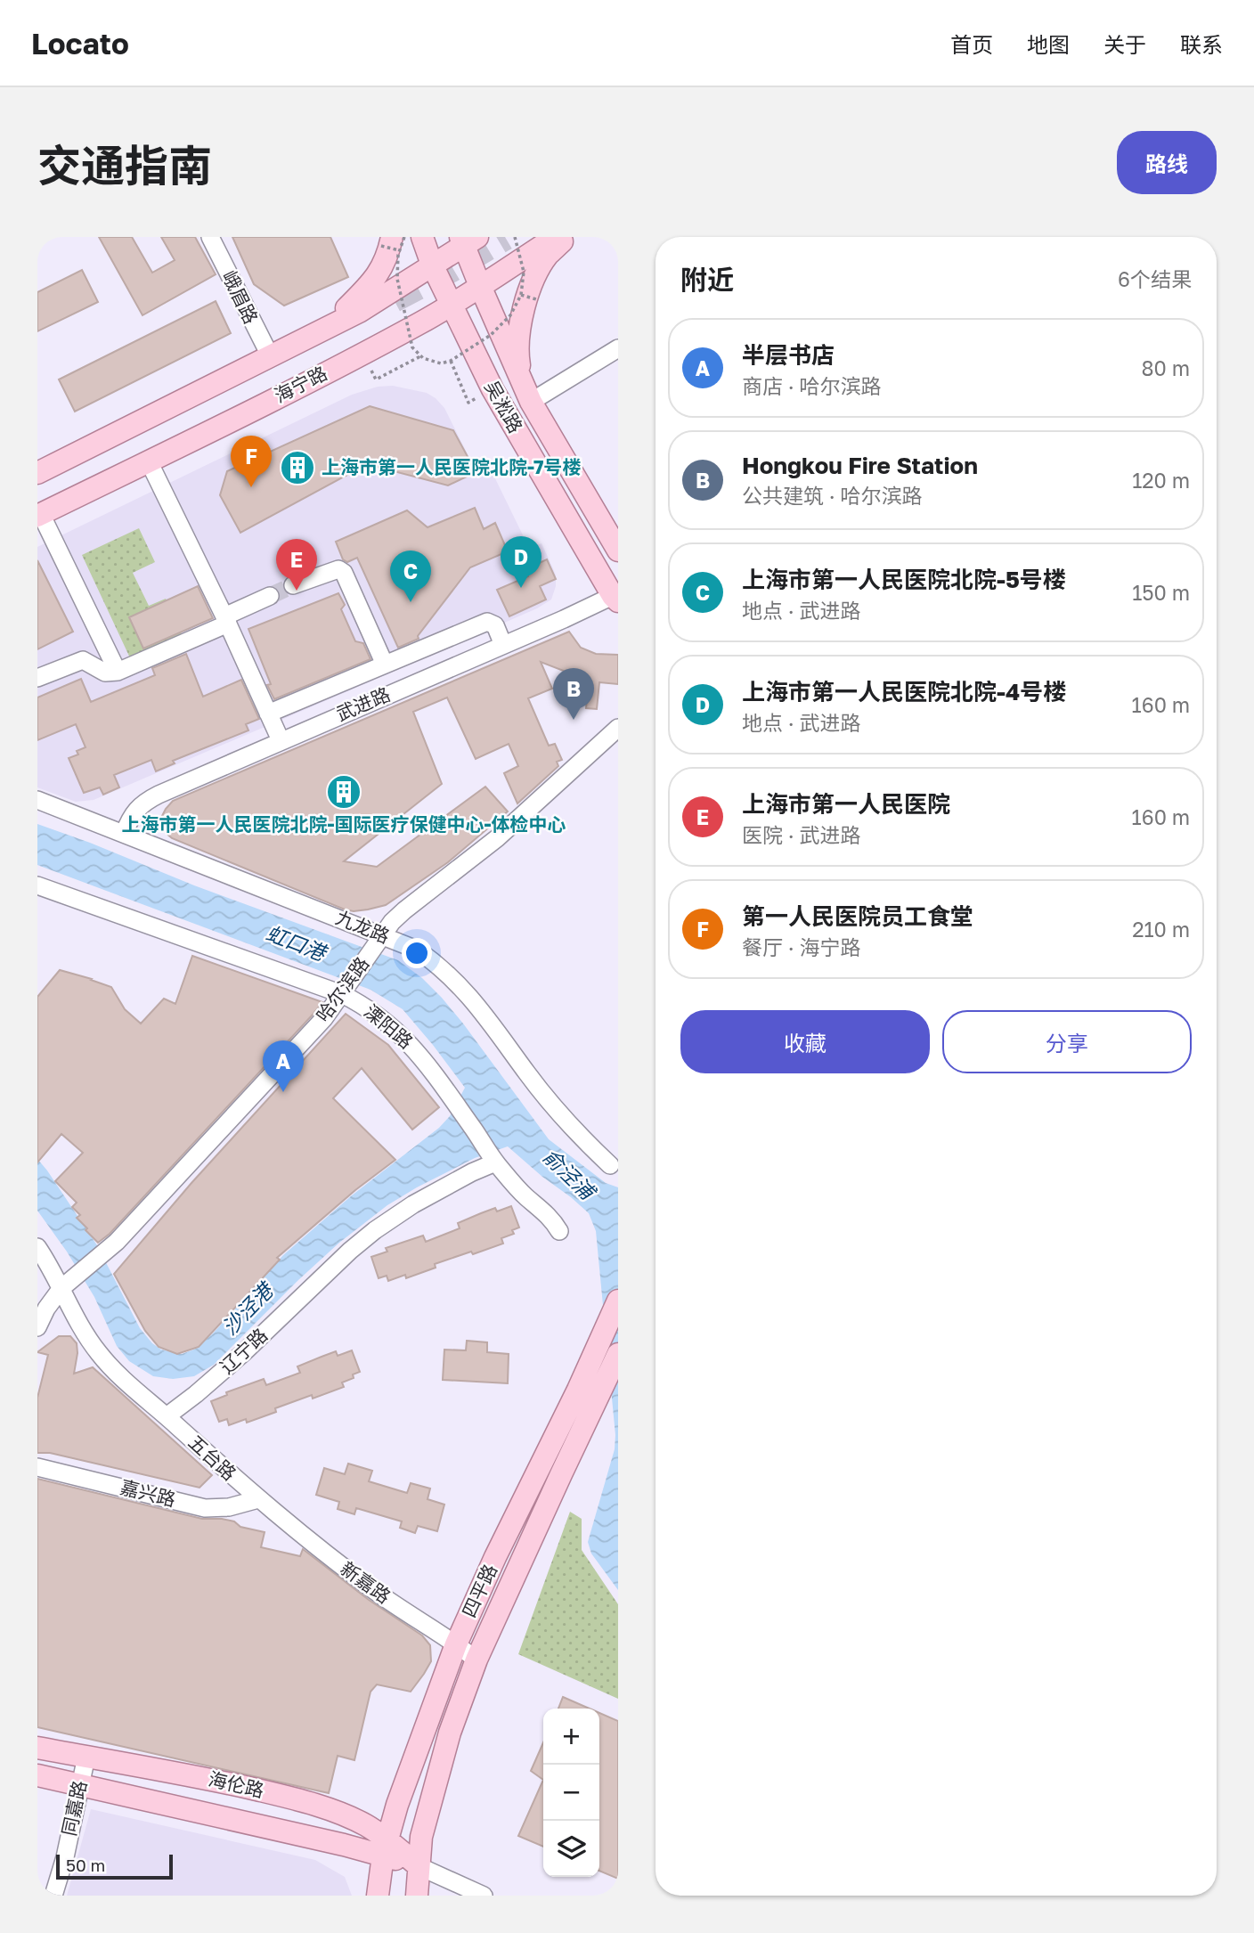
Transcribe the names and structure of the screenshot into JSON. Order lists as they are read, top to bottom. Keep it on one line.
{"streets":{"main road":["海宁路","吴淞路","四平路","海伦路"],"street":["峨眉路","武进路","九龙路","哈尔滨路","溧阳路","辽宁路","五台路","嘉兴路","新嘉路","同嘉路"]},"crossings":[["峨眉路","海宁路"],["海宁路","吴淞路"],["吴淞路","武进路"],["武进路","九龙路"],["九龙路","哈尔滨路"],["哈尔滨路","溧阳路"],["溧阳路","辽宁路"],["辽宁路","五台路"],["五台路","嘉兴路"],["五台路","新嘉路"],["嘉兴路","新嘉路"],["新嘉路","四平路"],["四平路","海伦路"],["海伦路","同嘉路"]],"water":["虹口港","俞泾浦","沙泾港"],"places":{"building":["上海市第一人民医院北院-7号楼","上海市第一人民医院北院-国际医疗保健中心-体检中心"]},"scale_bar":"50 m","page":{"header":"Locato","nav":["首页","地图","关于","联系"],"title":"交通指南","buttons":["路线",["收藏","分享"]],"heading":["附近","6个结果"],"list":[{"mark":"A","name":"半层书店","note":"商店 · 哈尔滨路","value":"80 m"},{"mark":"B","name":"Hongkou Fire Station","note":"公共建筑 · 哈尔滨路","value":"120 m"},{"mark":"C","name":"上海市第一人民医院北院-5号楼","note":"地点 · 武进路","value":"150 m"},{"mark":"D","name":"上海市第一人民医院北院-4号楼","note":"地点 · 武进路","value":"160 m"},{"mark":"E","name":"上海市第一人民医院","note":"医院 · 武进路","value":"160 m"},{"mark":"F","name":"第一人民医院员工食堂","note":"餐厅 · 海宁路","value":"210 m"}],"pins":["F","D","E","C","B","A"],"map_buttons":["+","−"],"scale":"50 m"}}
